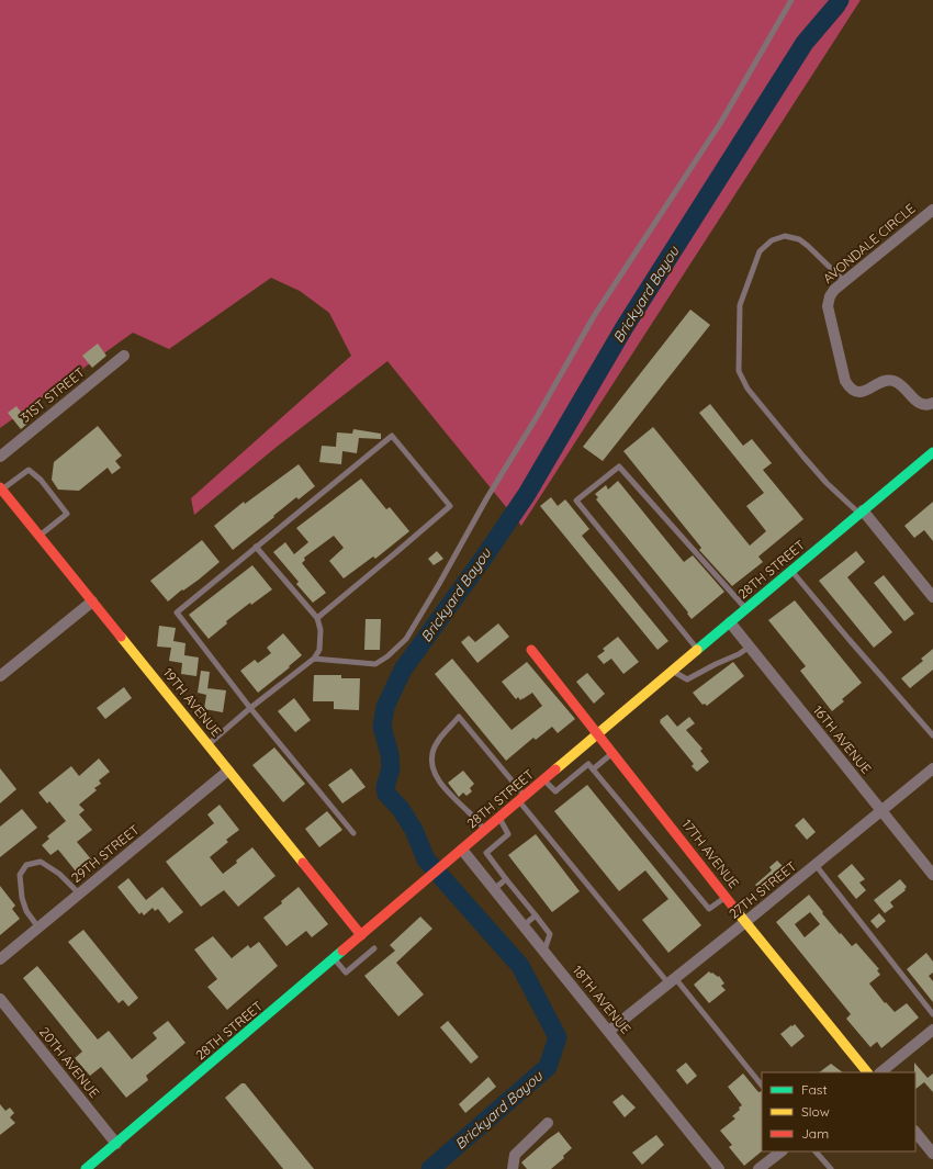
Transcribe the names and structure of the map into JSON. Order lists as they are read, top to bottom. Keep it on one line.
{"streets":{"street":["AVONDALE CIRCLE","31ST STREET","28TH STREET","19TH AVENUE","16TH AVENUE","29TH STREET","17TH AVENUE","27TH STREET","18TH AVENUE","20TH AVENUE"]},"crossings":[["28TH STREET","19TH AVENUE"],["28TH STREET","16TH AVENUE"],["28TH STREET","17TH AVENUE"],["28TH STREET","18TH AVENUE"],["28TH STREET","20TH AVENUE"],["19TH AVENUE","29TH STREET"],["16TH AVENUE","27TH STREET"],["17TH AVENUE","27TH STREET"],["27TH STREET","18TH AVENUE"]],"water":["Brickyard Bayou"],"legend":["Fast","Slow","Jam"]}
